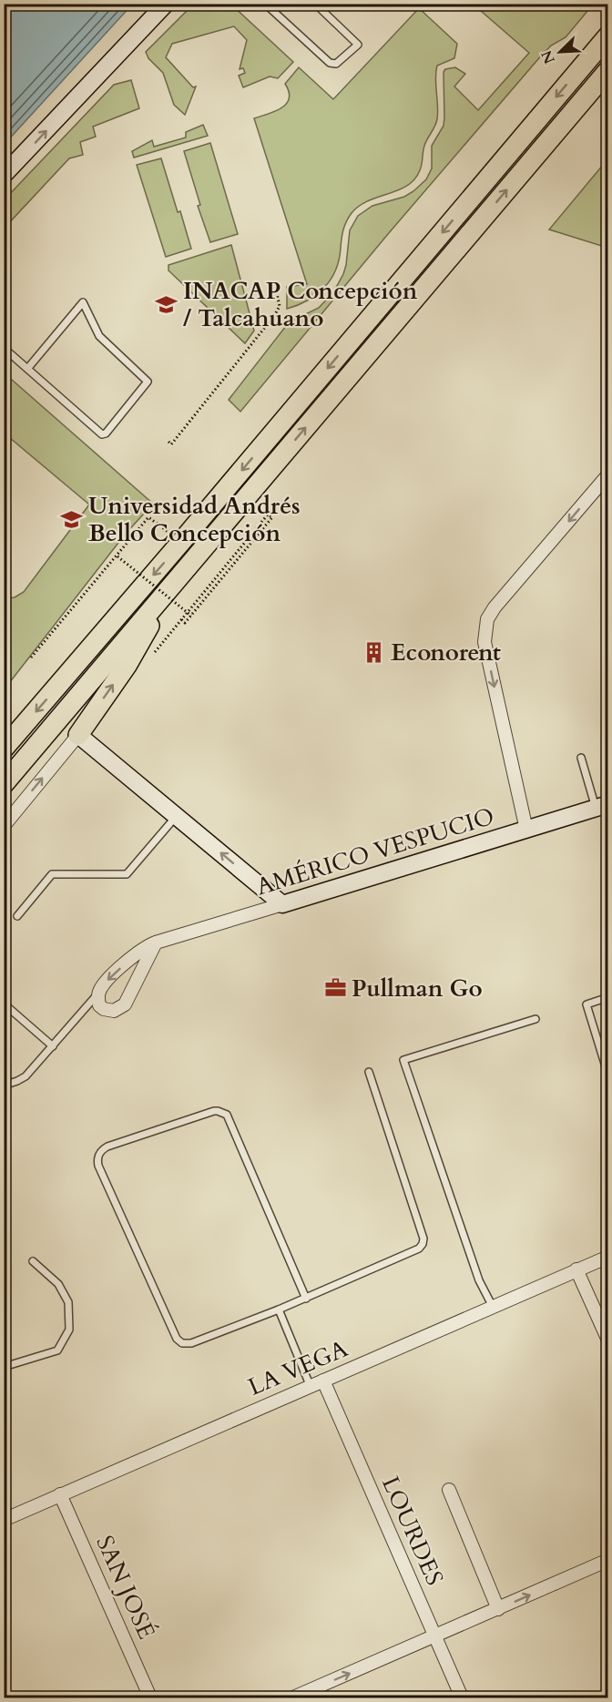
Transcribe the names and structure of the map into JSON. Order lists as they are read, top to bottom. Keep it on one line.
{"streets":{"street":["AMÉRICO VESPUCIO","LA VEGA","LOURDES","SAN JOSÉ"]},"crossings":[["LA VEGA","LOURDES"],["LA VEGA","SAN JOSÉ"]],"places":{"school or university":["INACAP Concepción / Talcahuano","Universidad Andrés Bello Concepción"],"building":["Econorent"],"office":["Pullman Go"]},"north":"bottom left"}
